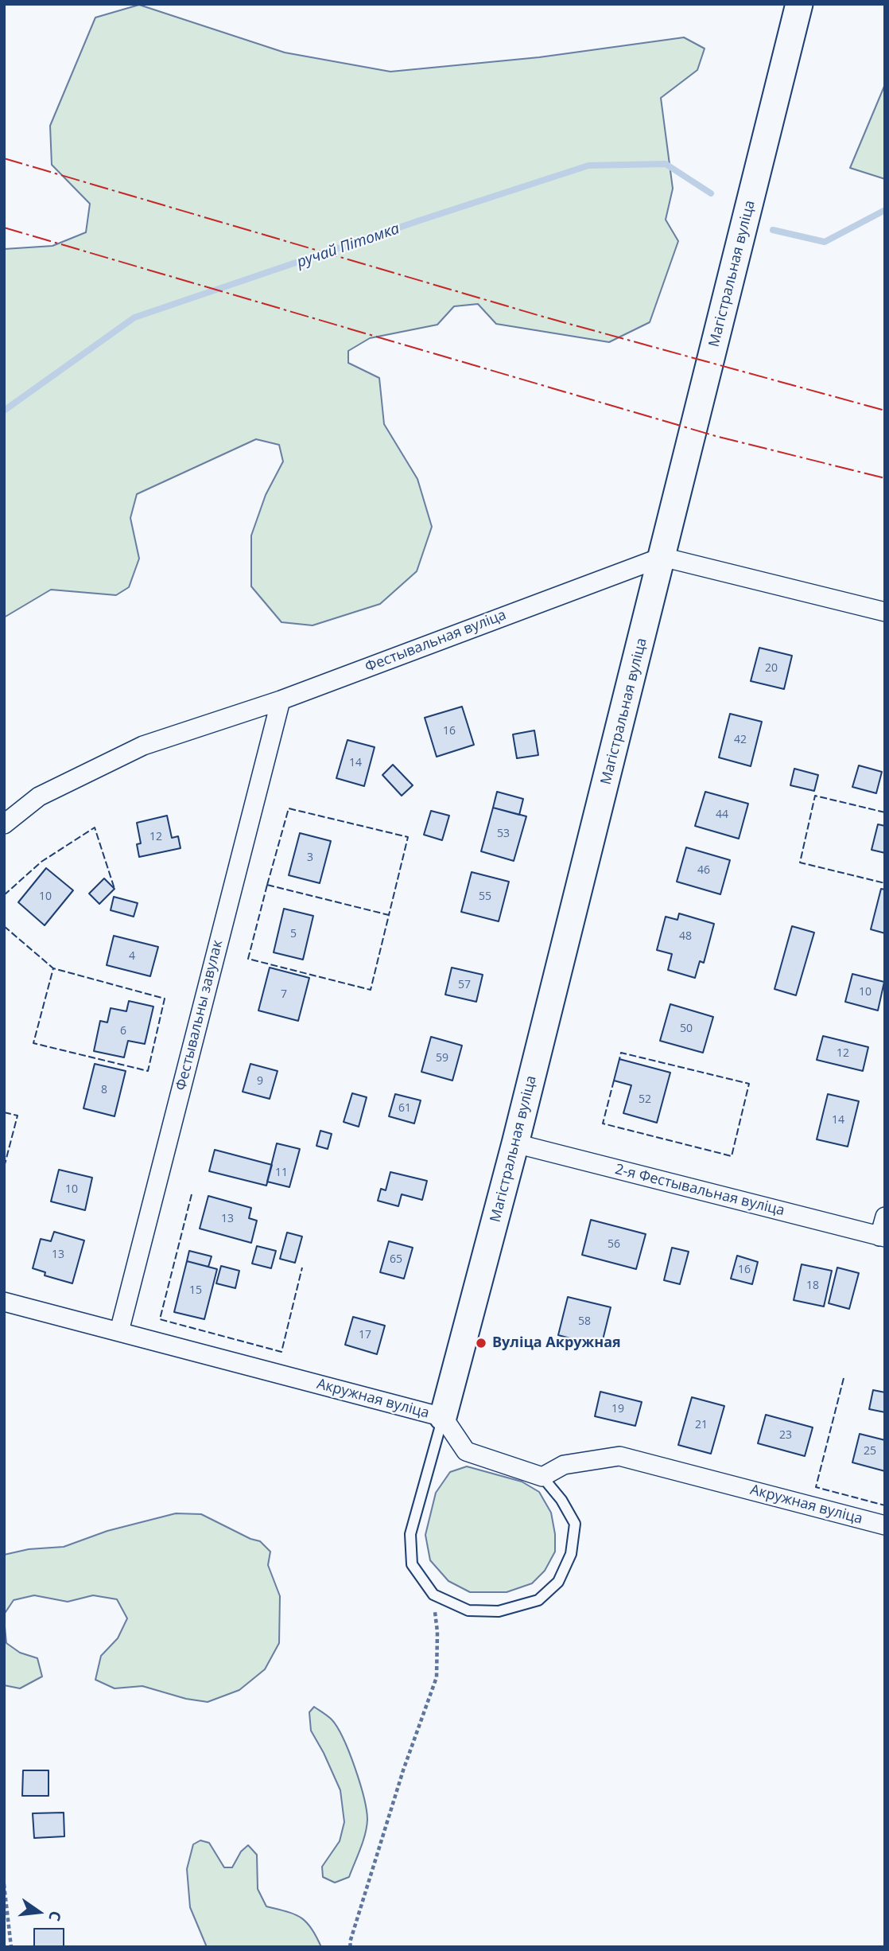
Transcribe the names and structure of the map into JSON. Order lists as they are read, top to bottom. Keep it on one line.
{"streets":{"street":["Магістральная вуліца","Фестывальная вуліца","Фестывальны завулак","2-я Фестывальная вуліца","Акружная вуліца"]},"crossings":[["Магістральная вуліца","Фестывальная вуліца"],["Магістральная вуліца","2-я Фестывальная вуліца"],["Магістральная вуліца","Акружная вуліца"],["Фестывальная вуліца","Фестывальны завулак"],["Фестывальны завулак","Акружная вуліца"]],"water":["ручай Пітомка"],"places":["Вуліца Акружная"],"house_numbers":["20","16","42","14","44","53","12","3","46","10","55","5","48","4","57","10","7","50","6","12","59","9","8","52","61","14","11","10","13","56","13","65","16","18","15","58","17","19","21","23","25"],"north":"right"}
